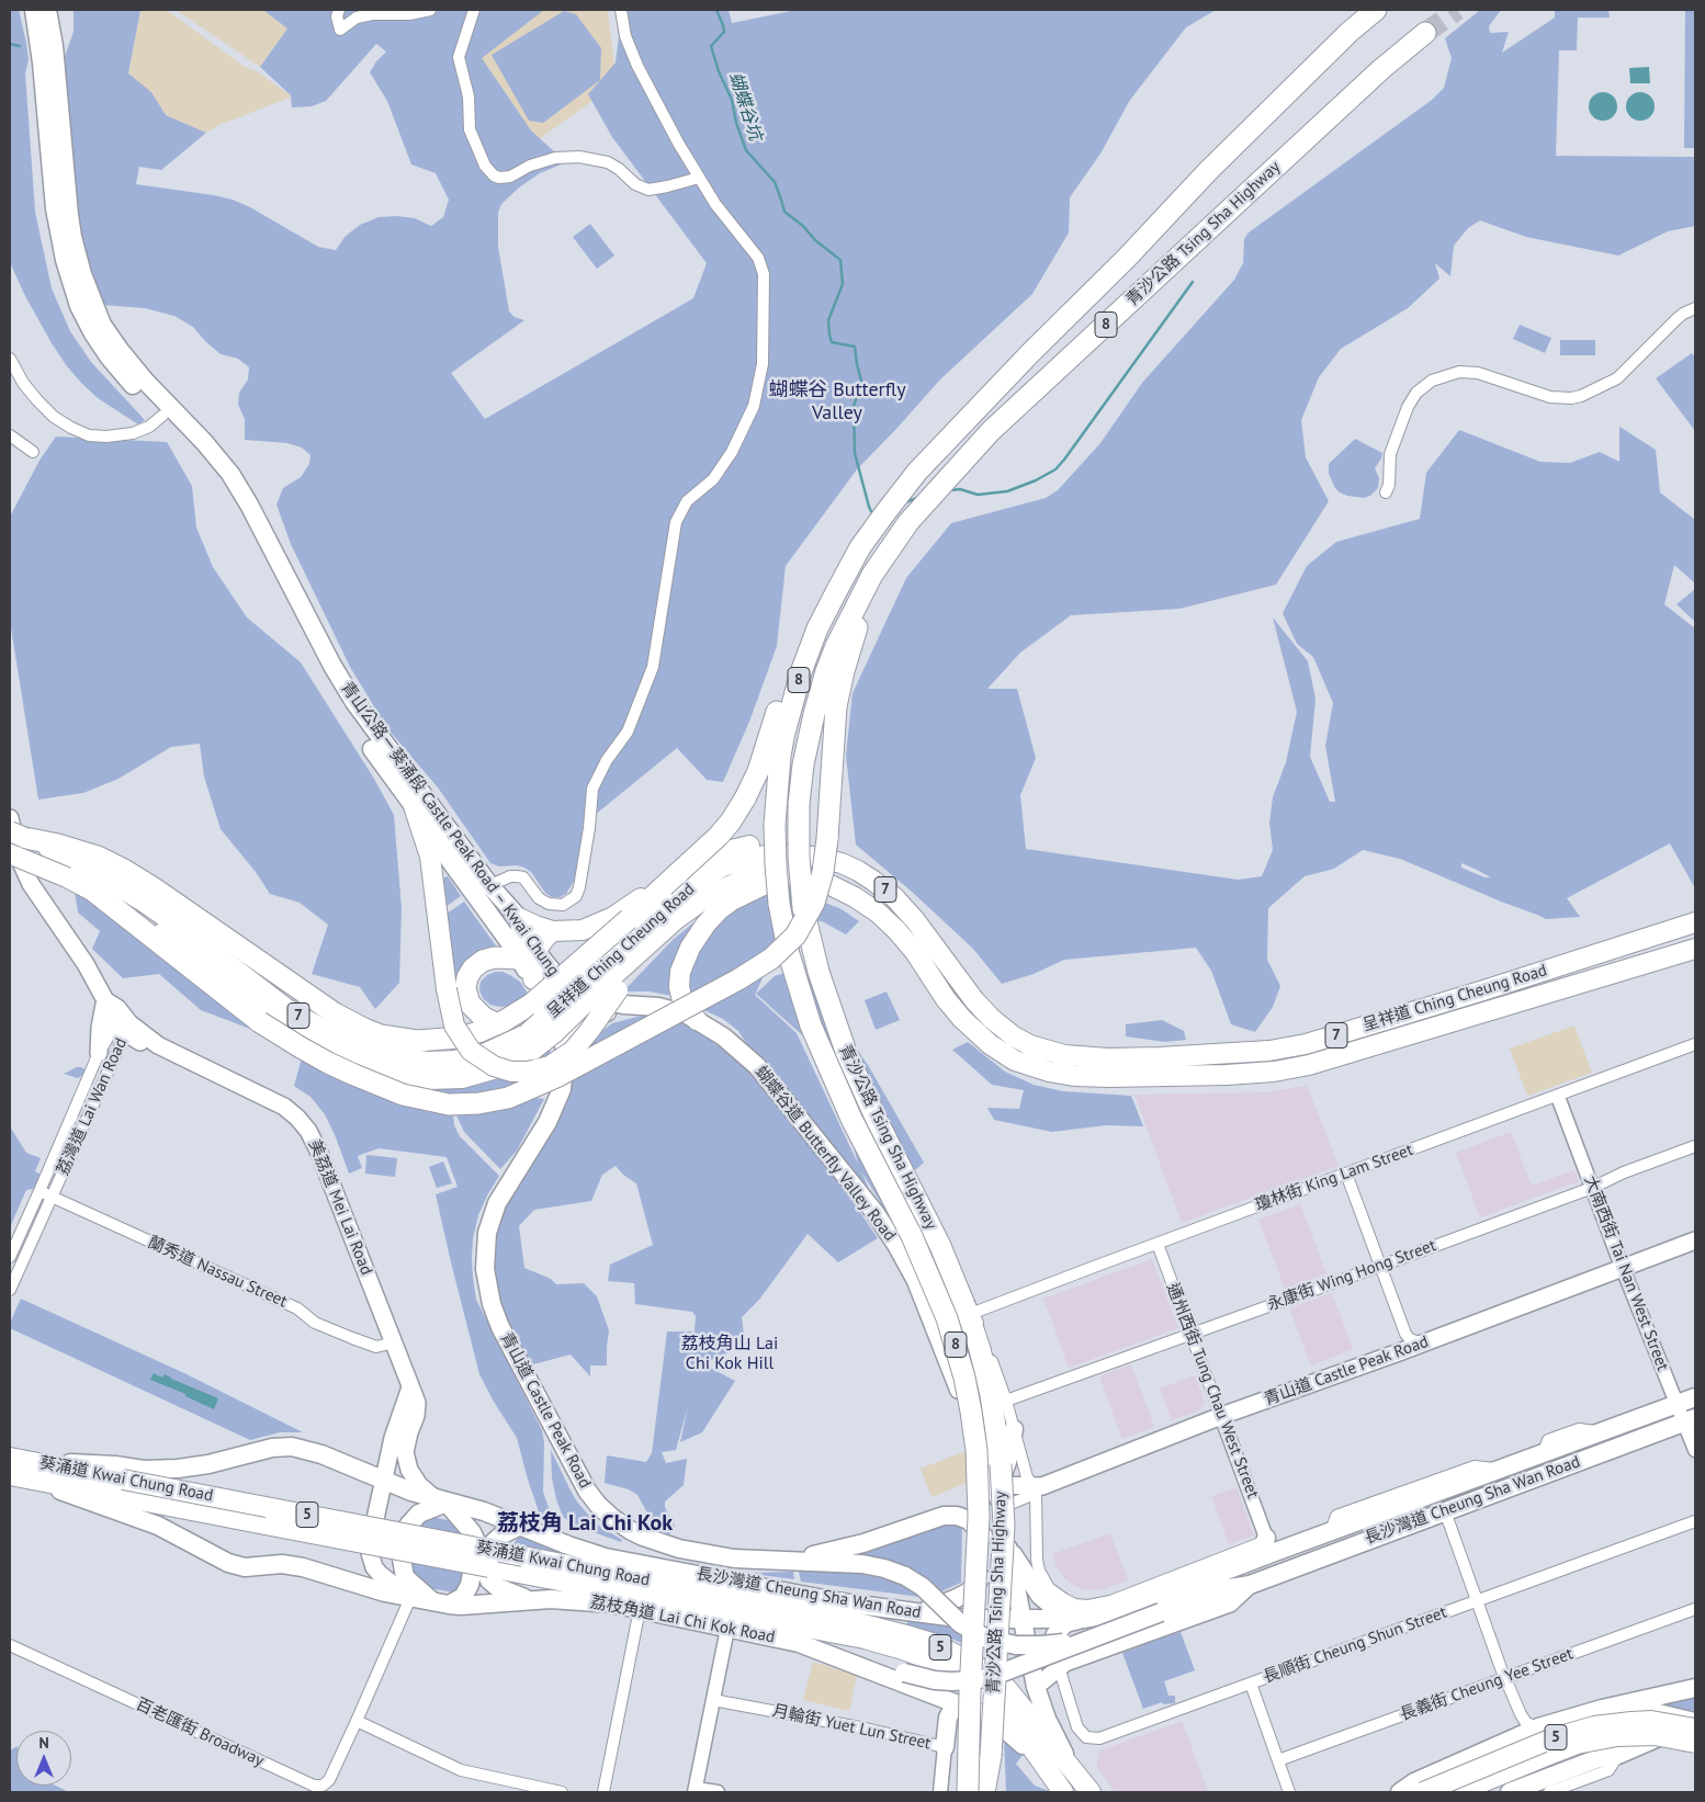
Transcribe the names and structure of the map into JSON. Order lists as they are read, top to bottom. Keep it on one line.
{"streets":{"highway":["青沙公路 Tsing Sha Highway","8","7","呈祥道 Ching Cheung Road","葵涌道 Kwai Chung Road","5","荔枝角道 Lai Chi Kok Road"],"main road":["青山公路－葵涌段 Castle Peak Road – Kwai Chung","荔灣道 Lai Wan Road","蝴蝶谷道 Butterfly Valley Road","美荔道 Mei Lai Road","青山道 Castle Peak Road","長沙灣道 Cheung Sha Wan Road"],"street":["瓊林街 King Lam Street","蘭秀道 Nassau Street","大南西街 Tai Nan West Street","永康街 Wing Hong Street","通州西街 Tung Chau West Street","長順街 Cheung Shun Street","長義街 Cheung Yee Street","月輪街 Yuet Lun Street","百老匯街 Broadway"]},"crossings":[["青沙公路 Tsing Sha Highway","荔枝角道 Lai Chi Kok Road"],["青山公路－葵涌段 Castle Peak Road – Kwai Chung","蝴蝶谷道 Butterfly Valley Road"],["青山公路－葵涌段 Castle Peak Road – Kwai Chung","青山道 Castle Peak Road"],["荔灣道 Lai Wan Road","美荔道 Mei Lai Road"],["荔灣道 Lai Wan Road","蘭秀道 Nassau Street"],["蝴蝶谷道 Butterfly Valley Road","青山道 Castle Peak Road"],["蝴蝶谷道 Butterfly Valley Road","葵涌道 Kwai Chung Road"],["蝴蝶谷道 Butterfly Valley Road","長沙灣道 Cheung Sha Wan Road"],["蝴蝶谷道 Butterfly Valley Road","5"],["瓊林街 King Lam Street","大南西街 Tai Nan West Street"],["瓊林街 King Lam Street","永康街 Wing Hong Street"],["瓊林街 King Lam Street","通州西街 Tung Chau West Street"],["美荔道 Mei Lai Road","蘭秀道 Nassau Street"],["美荔道 Mei Lai Road","長沙灣道 Cheung Sha Wan Road"],["大南西街 Tai Nan West Street","永康街 Wing Hong Street"],["大南西街 Tai Nan West Street","青山道 Castle Peak Road"],["大南西街 Tai Nan West Street","長沙灣道 Cheung Sha Wan Road"],["永康街 Wing Hong Street","通州西街 Tung Chau West Street"],["青山道 Castle Peak Road","通州西街 Tung Chau West Street"],["青山道 Castle Peak Road","長沙灣道 Cheung Sha Wan Road"],["通州西街 Tung Chau West Street","長沙灣道 Cheung Sha Wan Road"],["葵涌道 Kwai Chung Road","長沙灣道 Cheung Sha Wan Road"],["葵涌道 Kwai Chung Road","5"],["葵涌道 Kwai Chung Road","荔枝角道 Lai Chi Kok Road"],["長沙灣道 Cheung Sha Wan Road","荔枝角道 Lai Chi Kok Road"],["長沙灣道 Cheung Sha Wan Road","長順街 Cheung Shun Street"],["荔枝角道 Lai Chi Kok Road","百老匯街 Broadway"]],"districts":["蝴蝶谷 Butterfly Valley","荔枝角山 Lai Chi Kok Hill","荔枝角 Lai Chi Kok"],"water":["蝴蝶谷坑"],"north":"top"}
